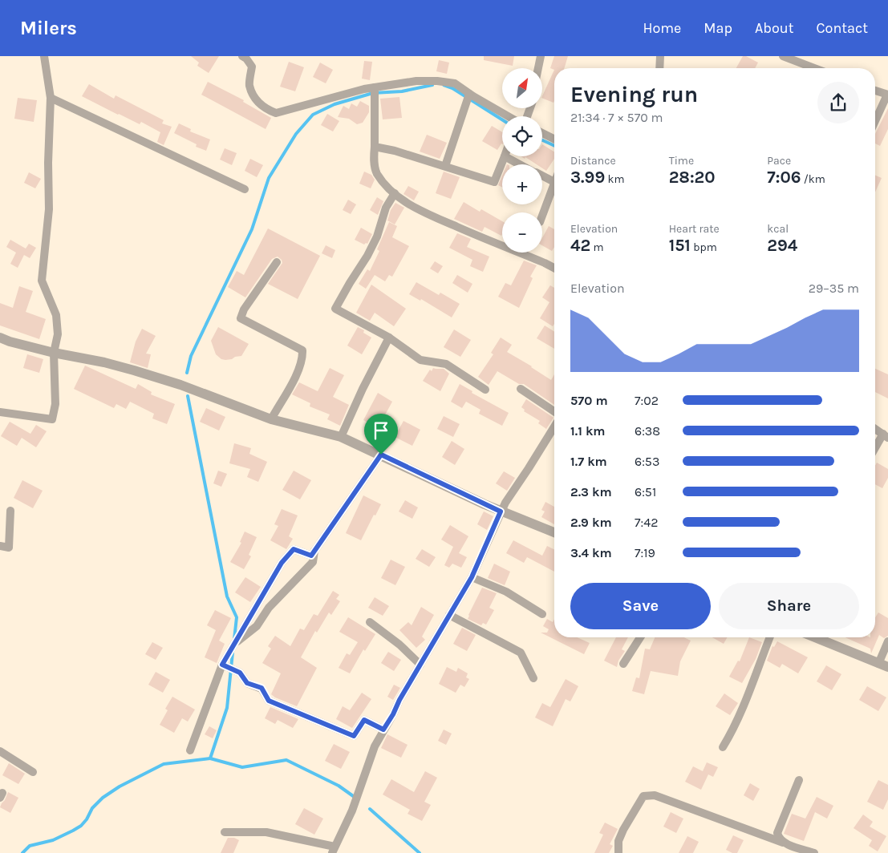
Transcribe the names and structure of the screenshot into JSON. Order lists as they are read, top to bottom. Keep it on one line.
{"north":"top right","page":{"header":"Milers","nav":["Home","Map","About","Contact"],"map_buttons":["+","−"],"heading":["Evening run","21:34 · 7 × 570 m"],"stats":[["Distance","3.99 km"],["Time","28:20"],["Pace","7:06 /km"],["Elevation","42 m"],["Heart rate","151 bpm"],["kcal","294"]],"chart":["Elevation","29–35 m"],"list":[{"name":"570 m","note":"7:02"},{"name":"1.1 km","note":"6:38"},{"name":"1.7 km","note":"6:53"},{"name":"2.3 km","note":"6:51"},{"name":"2.9 km","note":"7:42"},{"name":"3.4 km","note":"7:19"}],"buttons":["Save","Share"]}}
